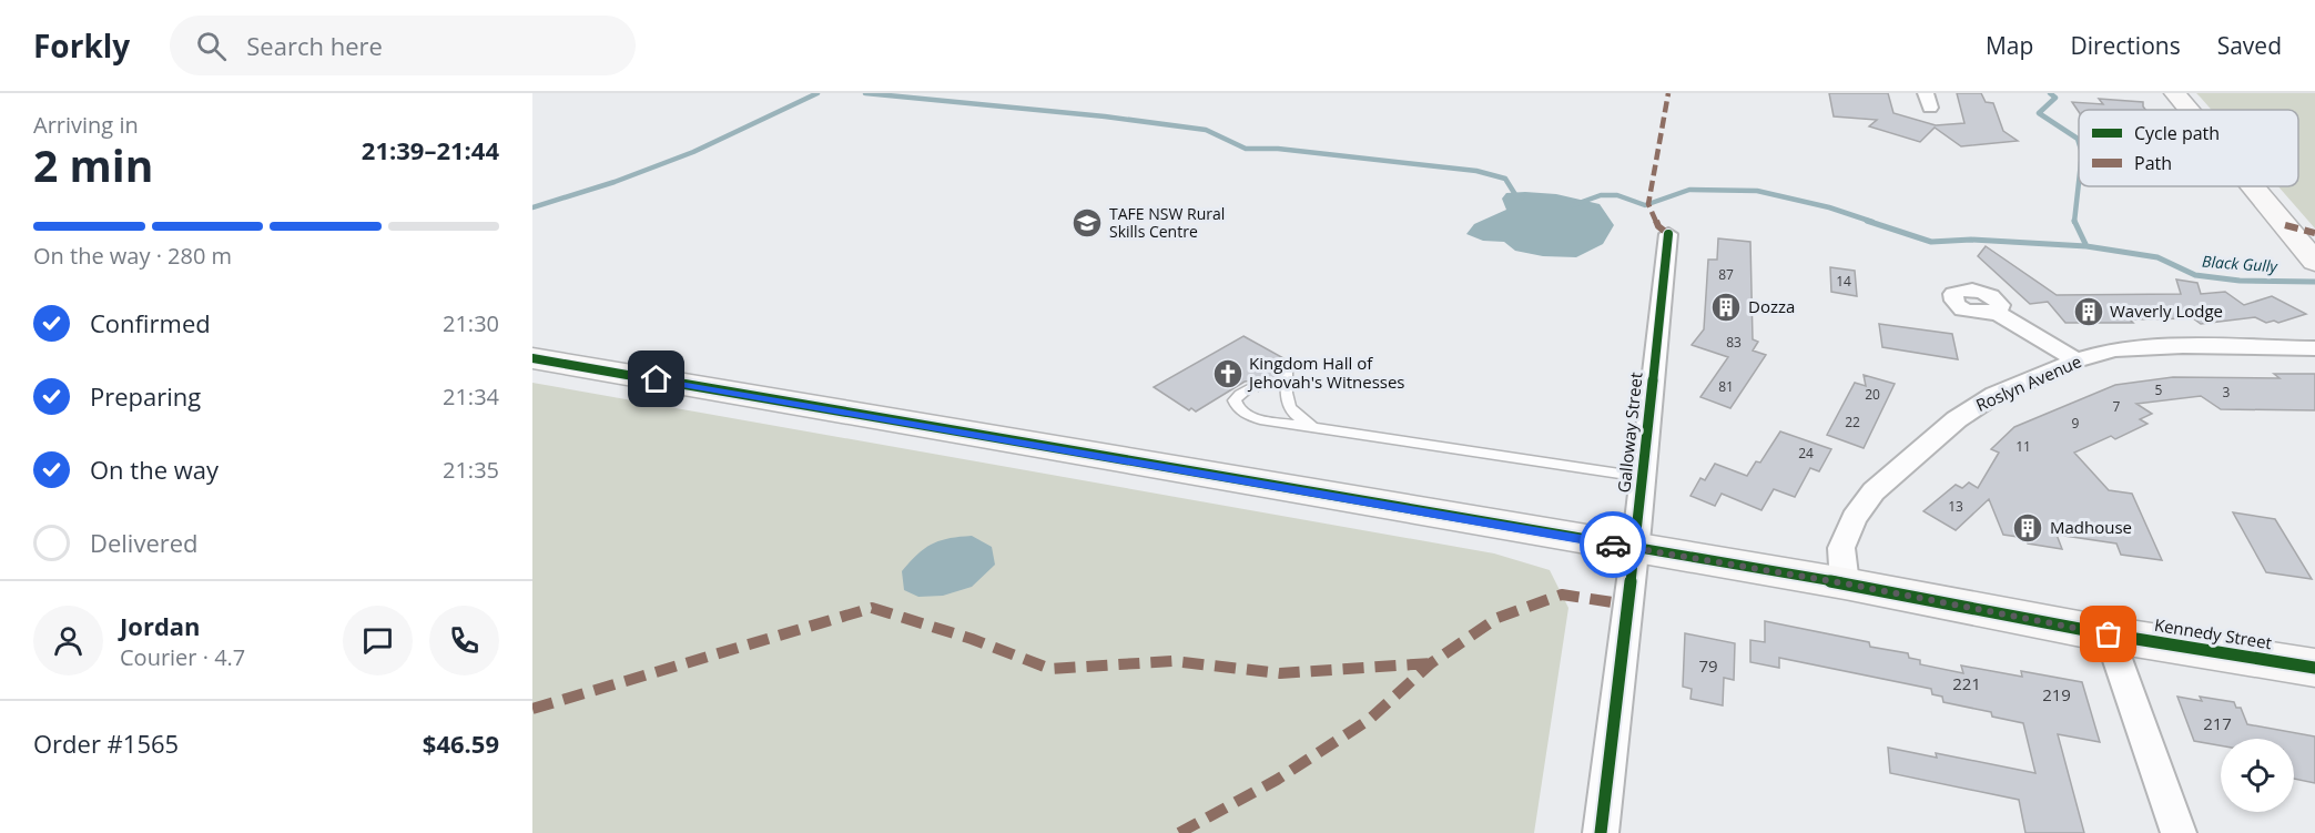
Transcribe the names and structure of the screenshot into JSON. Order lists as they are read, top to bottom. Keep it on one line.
{"streets":{"street":["Roslyn Avenue","Galloway Street","Kennedy Street"]},"crossings":[["Roslyn Avenue","Kennedy Street"],["Galloway Street","Kennedy Street"]],"water":["Black Gully"],"places":{"school or university":["TAFE NSW Rural Skills Centre"],"building":["Dozza","Waverly Lodge","Madhouse"],"church":["Kingdom Hall of Jehovah's Witnesses"]},"house_numbers":["87","14","83","81","5","3","20","7","22","9","11","24","13","79","221","219","217"],"legend":["Cycle path","Path"],"page":{"header":"Forkly","search":"Search here","nav":["Map","Directions","Saved"],"heading":["2 min","Arriving in","21:39–21:44"],"panel":["Jordan","Courier · 4.7","Order #1565","$46.59"],"bar":"On the way · 280 m","list":[["Confirmed","21:30"],["Preparing","21:34"],["On the way","21:35"],"Delivered"]}}
